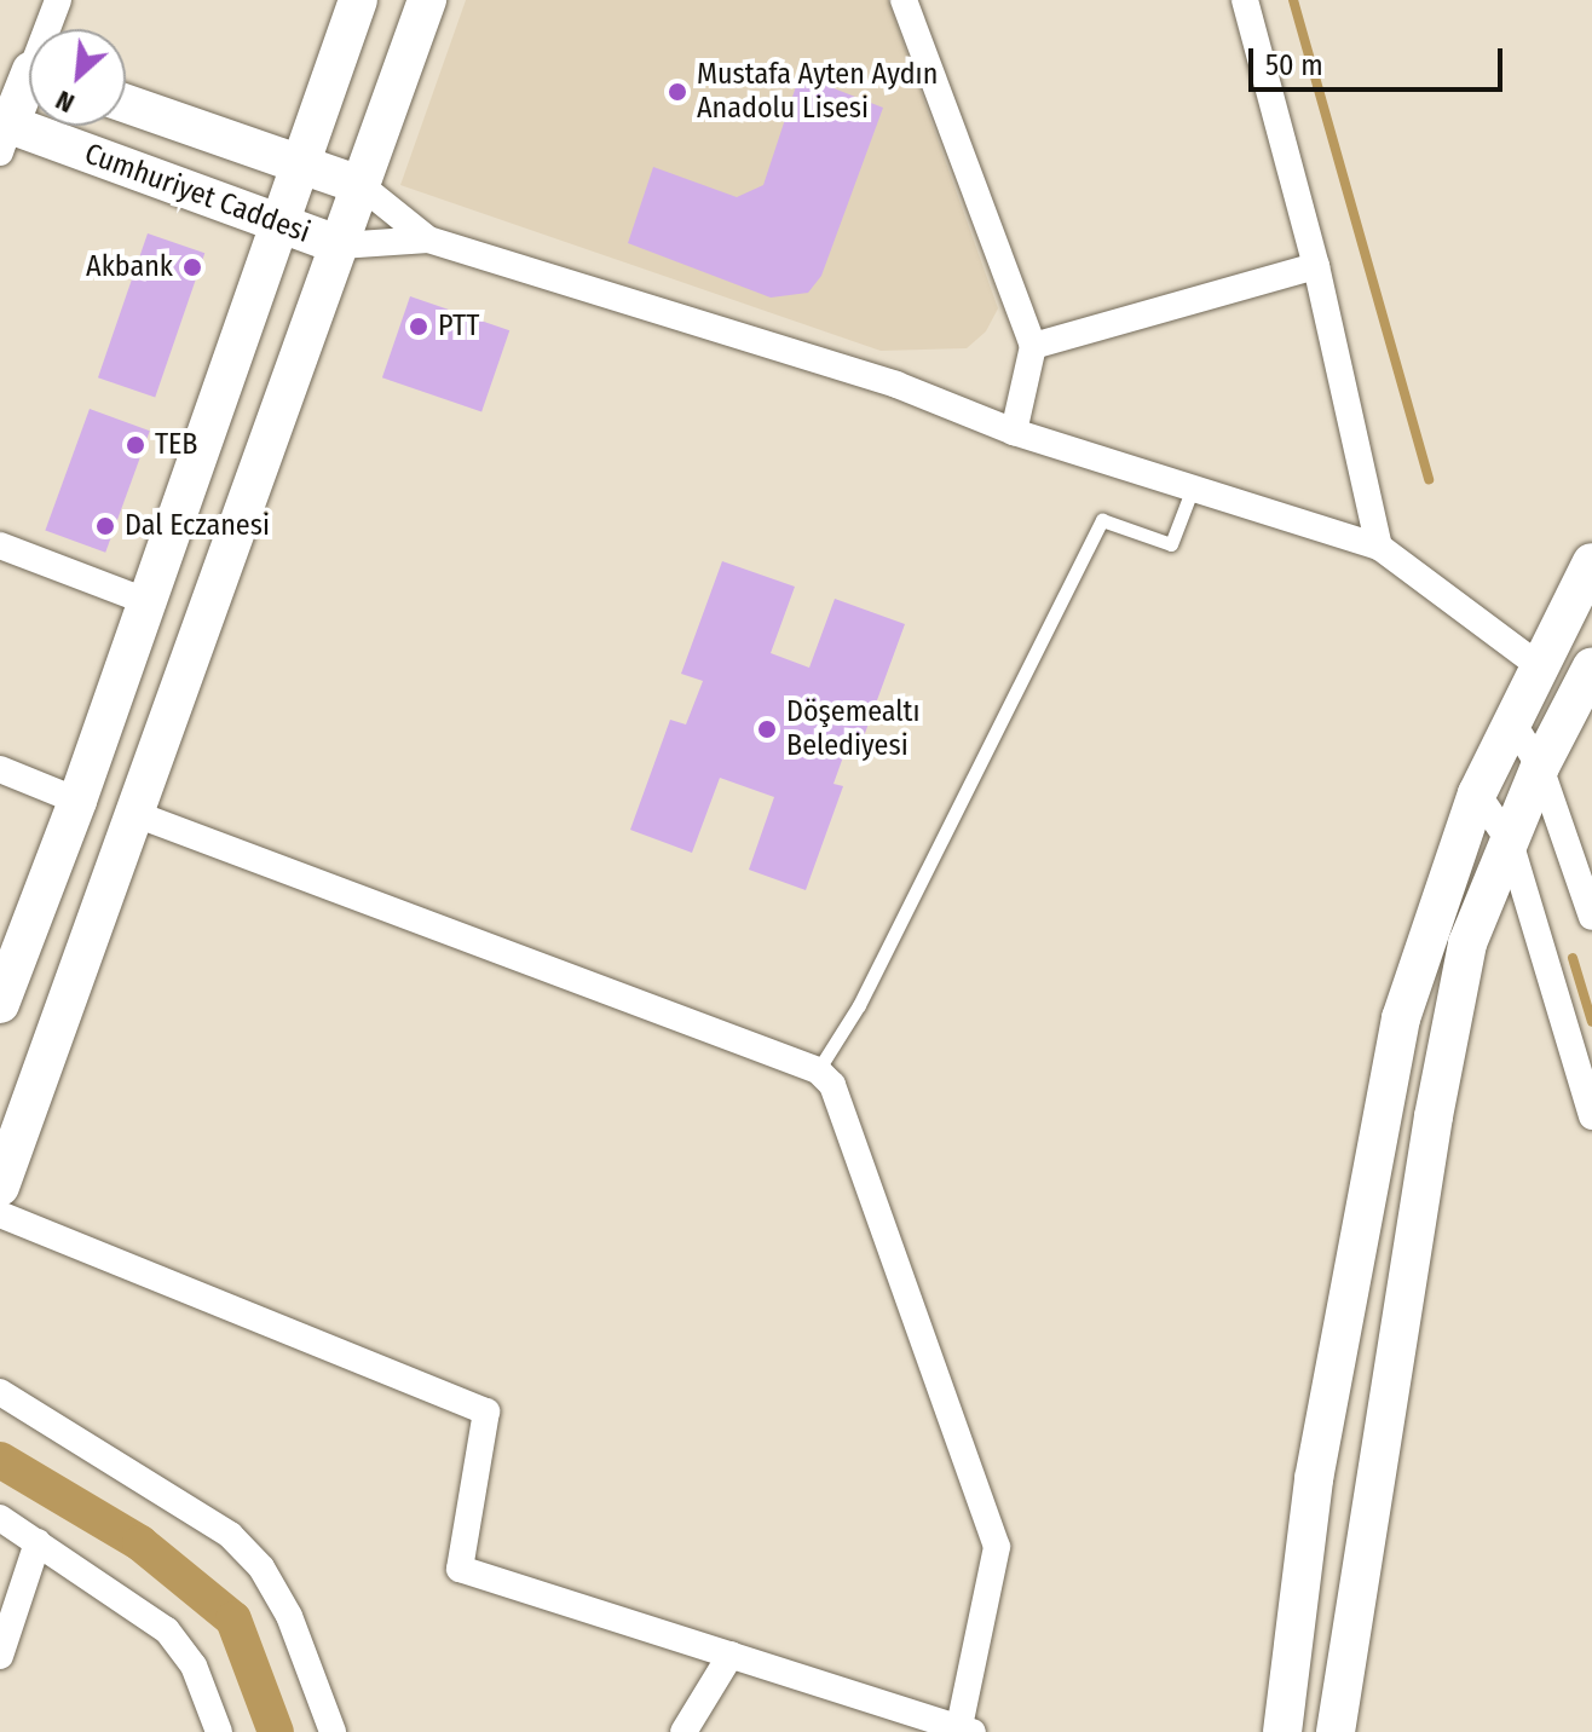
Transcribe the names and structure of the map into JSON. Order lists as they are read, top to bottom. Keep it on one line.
{"streets":{"street":["Cumhuriyet Caddesi"]},"places":["Mustafa Ayten Aydın Anadolu Lisesi","Akbank","PTT","TEB","Dal Eczanesi","Döşemealtı Belediyesi"],"scale_bar":"50 m","north":"bottom left"}
